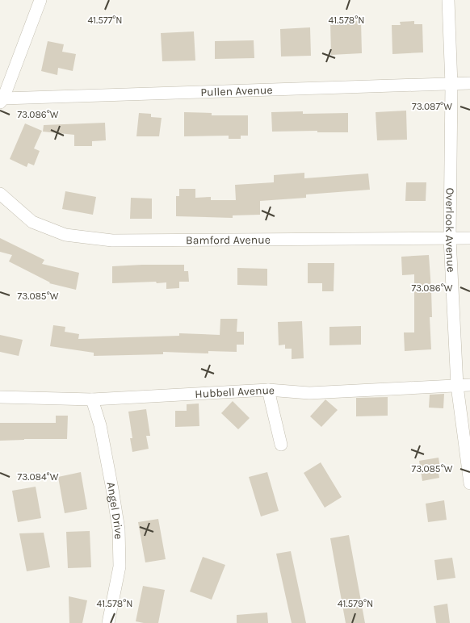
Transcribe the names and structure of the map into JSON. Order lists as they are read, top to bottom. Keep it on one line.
{"streets":{"street":["Pullen Avenue","Overlook Avenue","Bamford Avenue","Hubbell Avenue","Angel Drive"]},"crossings":[["Pullen Avenue","Overlook Avenue"],["Overlook Avenue","Bamford Avenue"],["Overlook Avenue","Hubbell Avenue"],["Hubbell Avenue","Angel Drive"]],"coordinates":["41.577°N","41.578°N","73.087°W","73.086°W","73.085°W","73.084°W","41.579°N"]}
